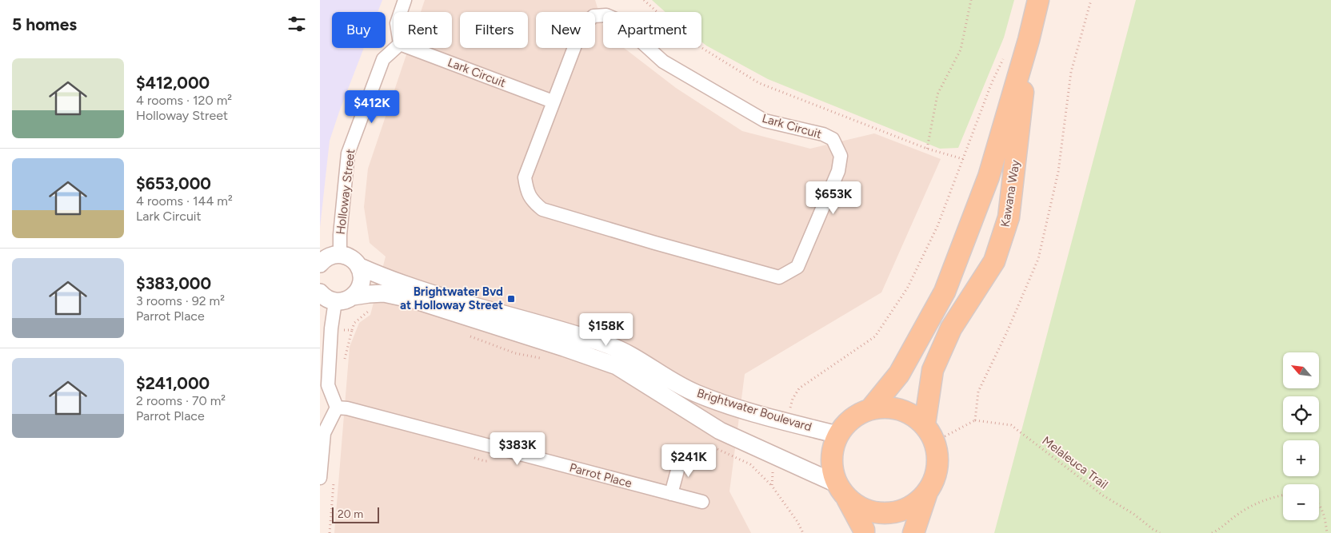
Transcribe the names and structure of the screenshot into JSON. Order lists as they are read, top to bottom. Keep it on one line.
{"streets":{"main road":["Kawana Way"],"street":["Lark Circuit","Holloway Street","Brightwater Boulevard","Parrot Place"],"path":["Melaleuca Trail"]},"crossings":[["Holloway Street","Brightwater Boulevard"],["Kawana Way","Brightwater Boulevard"]],"places":{"transit":["Brightwater Bvd at Holloway Street"]},"scale_bar":"20 m","north":"top left","page":{"heading":"5 homes","chip":["Buy","Rent","Filters","New","Apartment"],"list":[{"name":"$412,000","note":"4 rooms · 120 m² · Holloway Street"},{"name":"$653,000","note":"4 rooms · 144 m² · Lark Circuit"},{"name":"$383,000","note":"3 rooms · 92 m² · Parrot Place"},{"name":"$241,000","note":"2 rooms · 70 m² · Parrot Place"}],"price":["$412K","$653K","$158K","$383K","$241K"],"map_buttons":["+","−"],"scale":"20 m"}}
